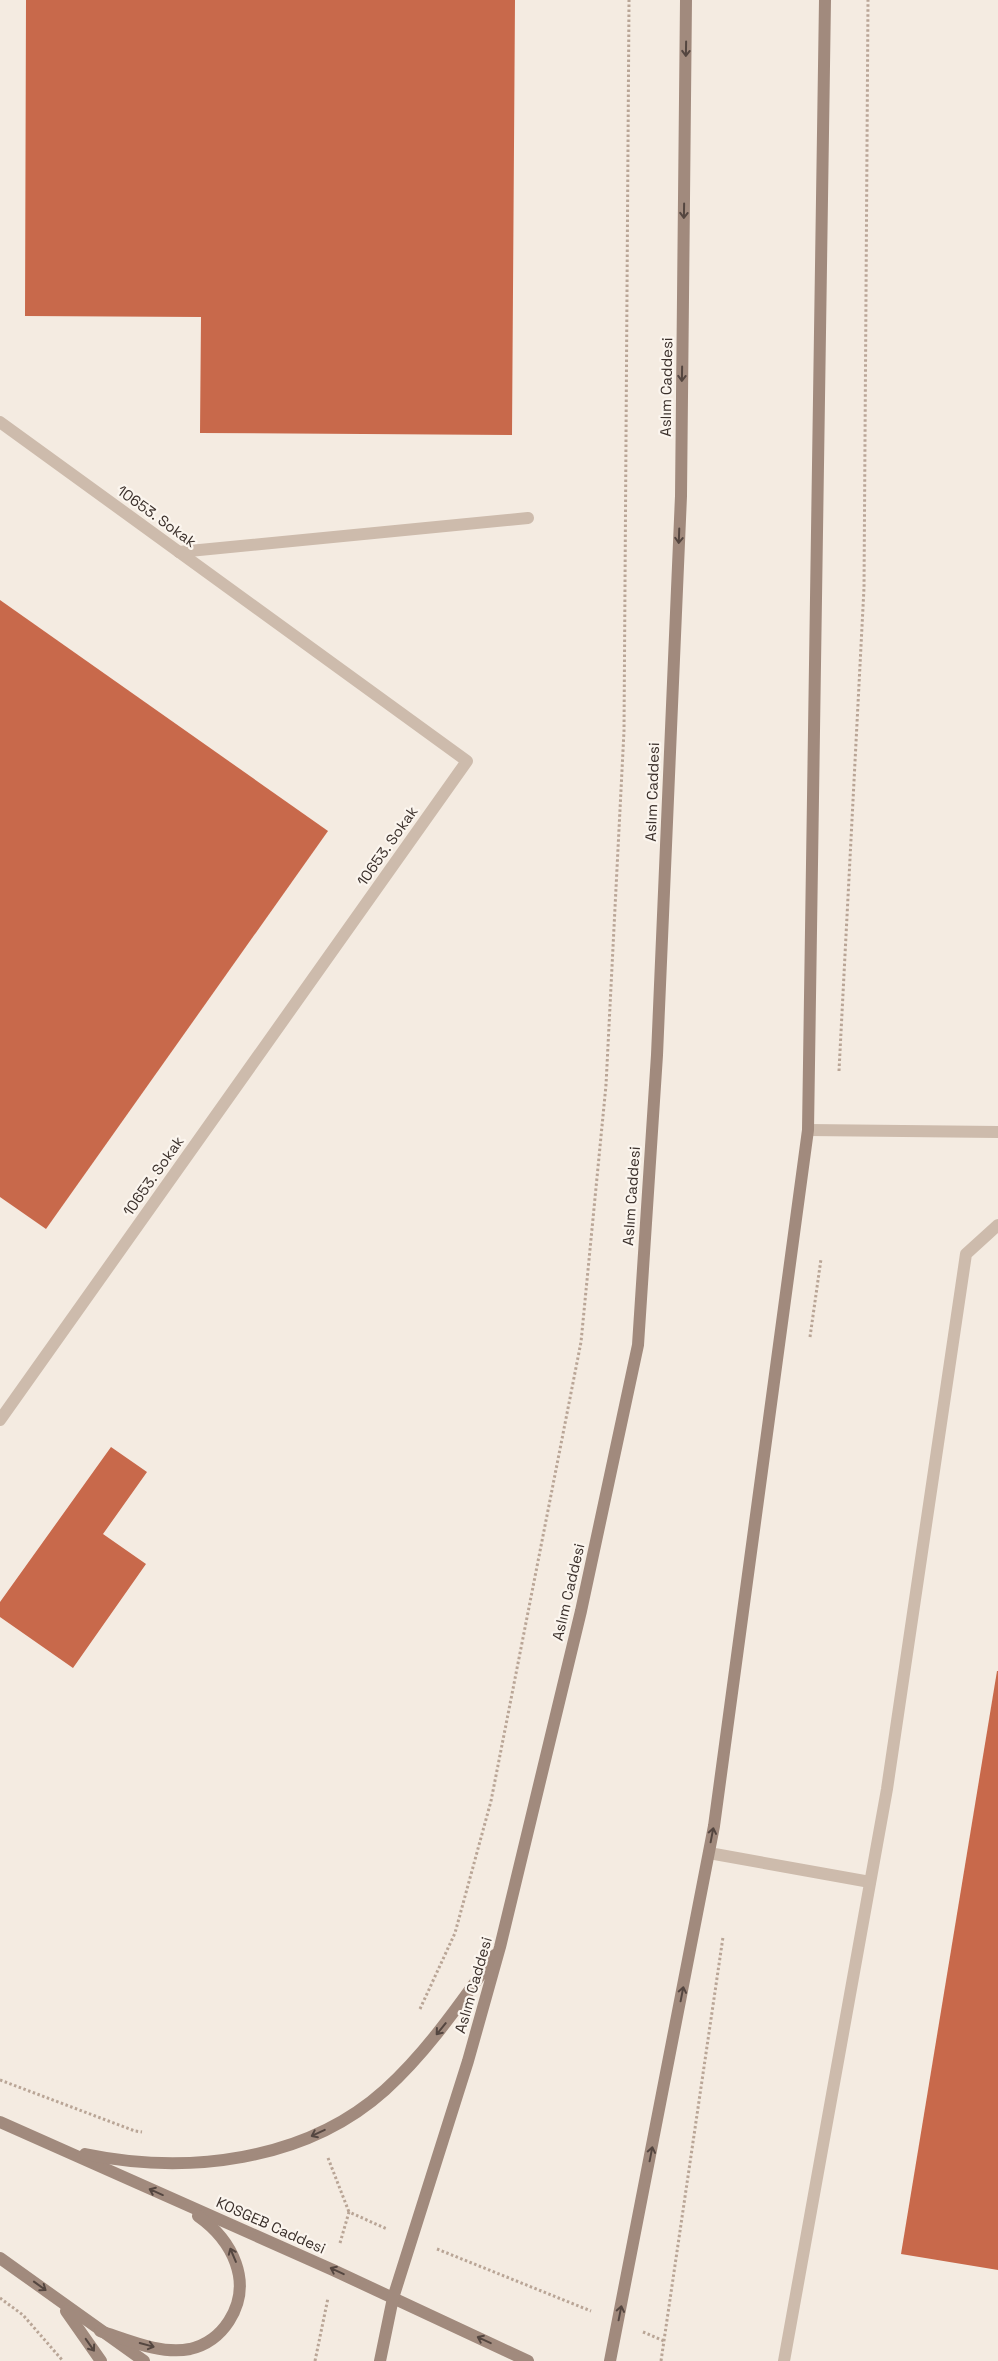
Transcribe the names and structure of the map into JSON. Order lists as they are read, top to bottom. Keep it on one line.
{"streets":{"main road":["Aslım Caddesi","KOSGEB Caddesi"],"street":["10653. Sokak"]},"crossings":[["Aslım Caddesi","KOSGEB Caddesi"]],"one_way":["Aslım Caddesi","KOSGEB Caddesi"]}
